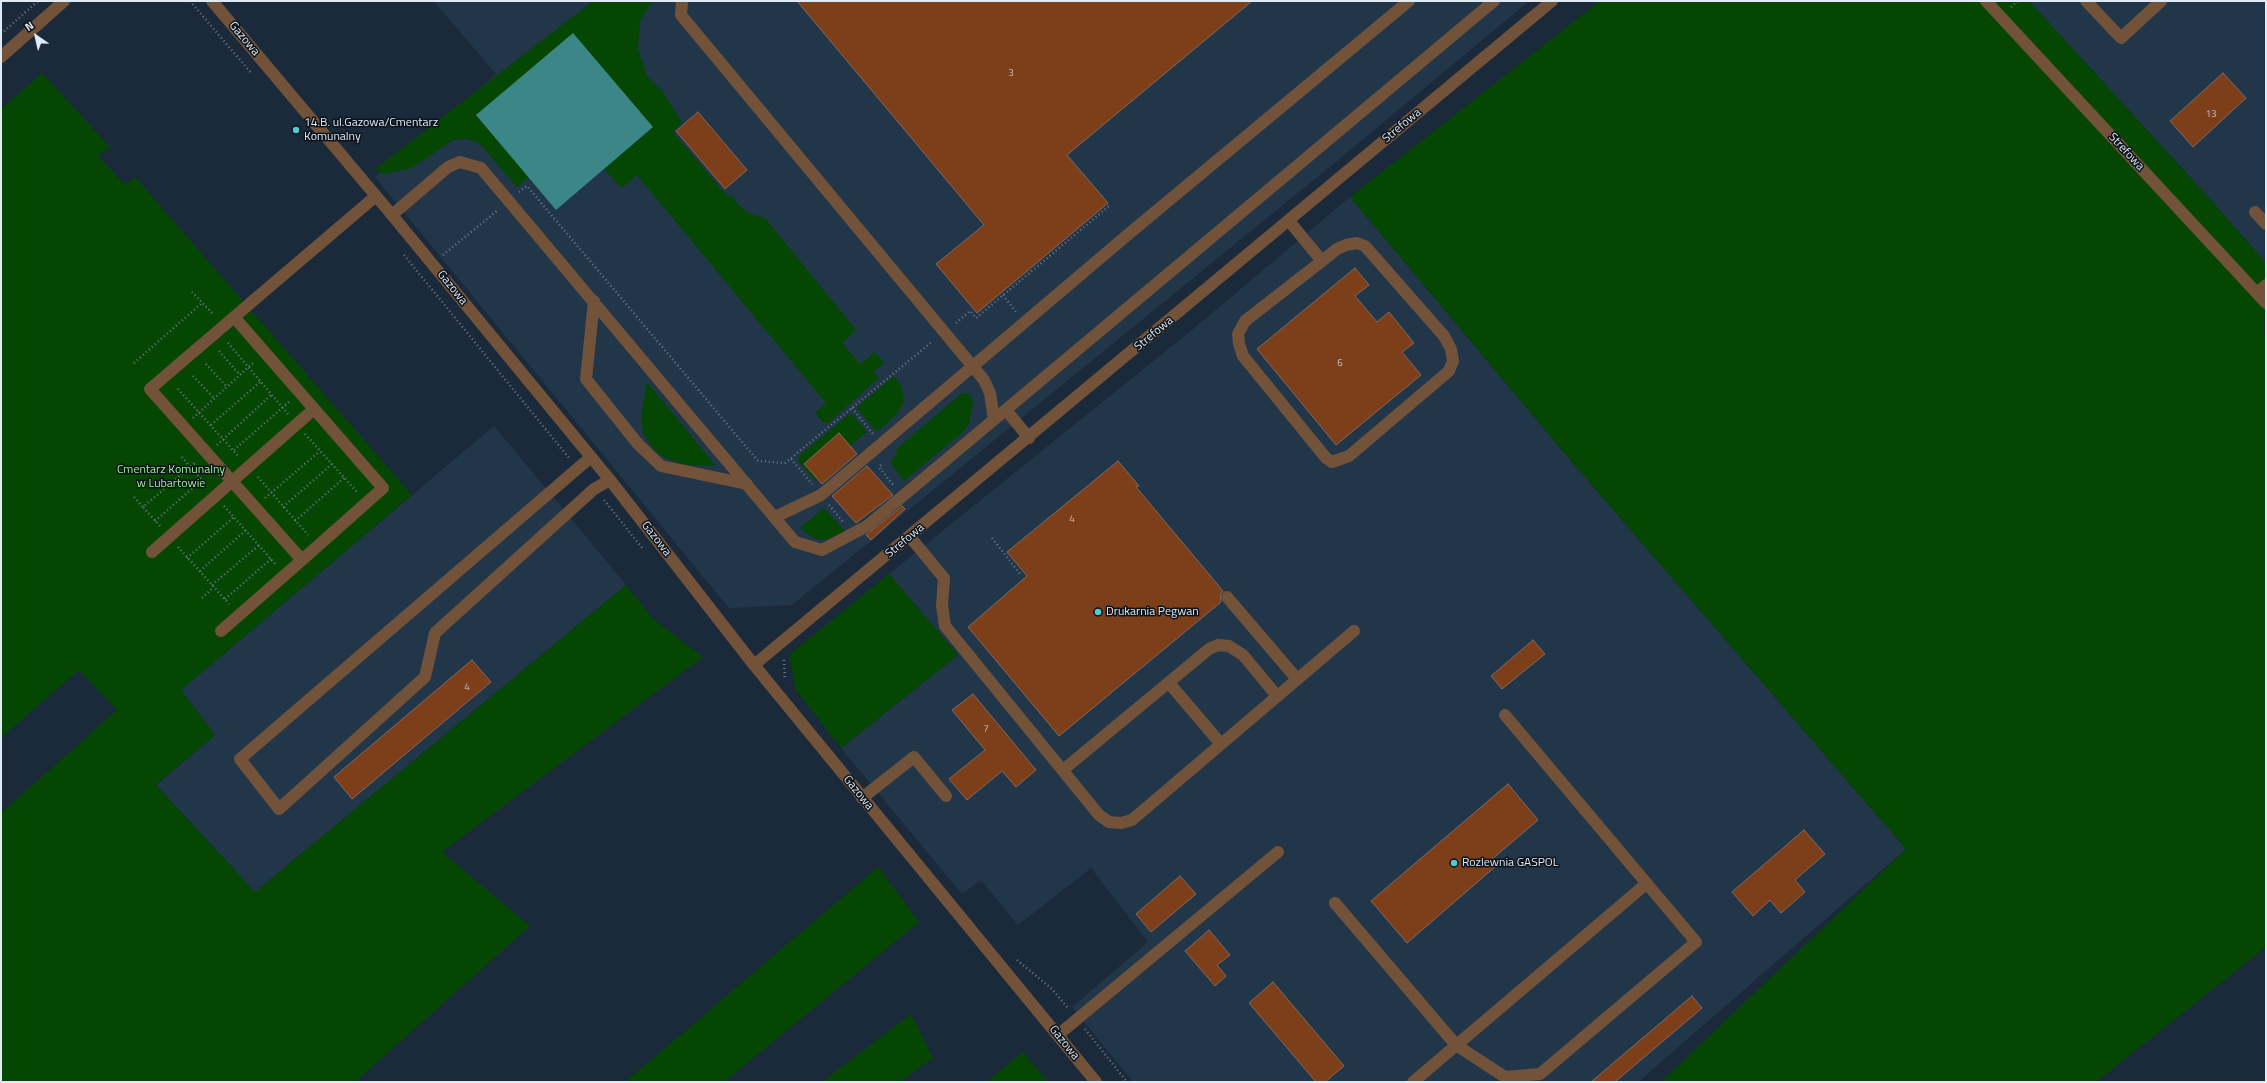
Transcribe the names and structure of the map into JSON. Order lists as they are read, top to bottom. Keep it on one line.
{"streets":{"street":["Gazowa","Strefowa"]},"crossings":[["Gazowa","Strefowa"]],"parks":["Cmentarz Komunalny w Lubartowie"],"places":["14.B. ul.Gazowa/Cmentarz Komunalny","Drukarnia Pegwan","Rozlewnia GASPOL"],"house_numbers":["3","13","6","4","4","7"],"north":"top left"}
